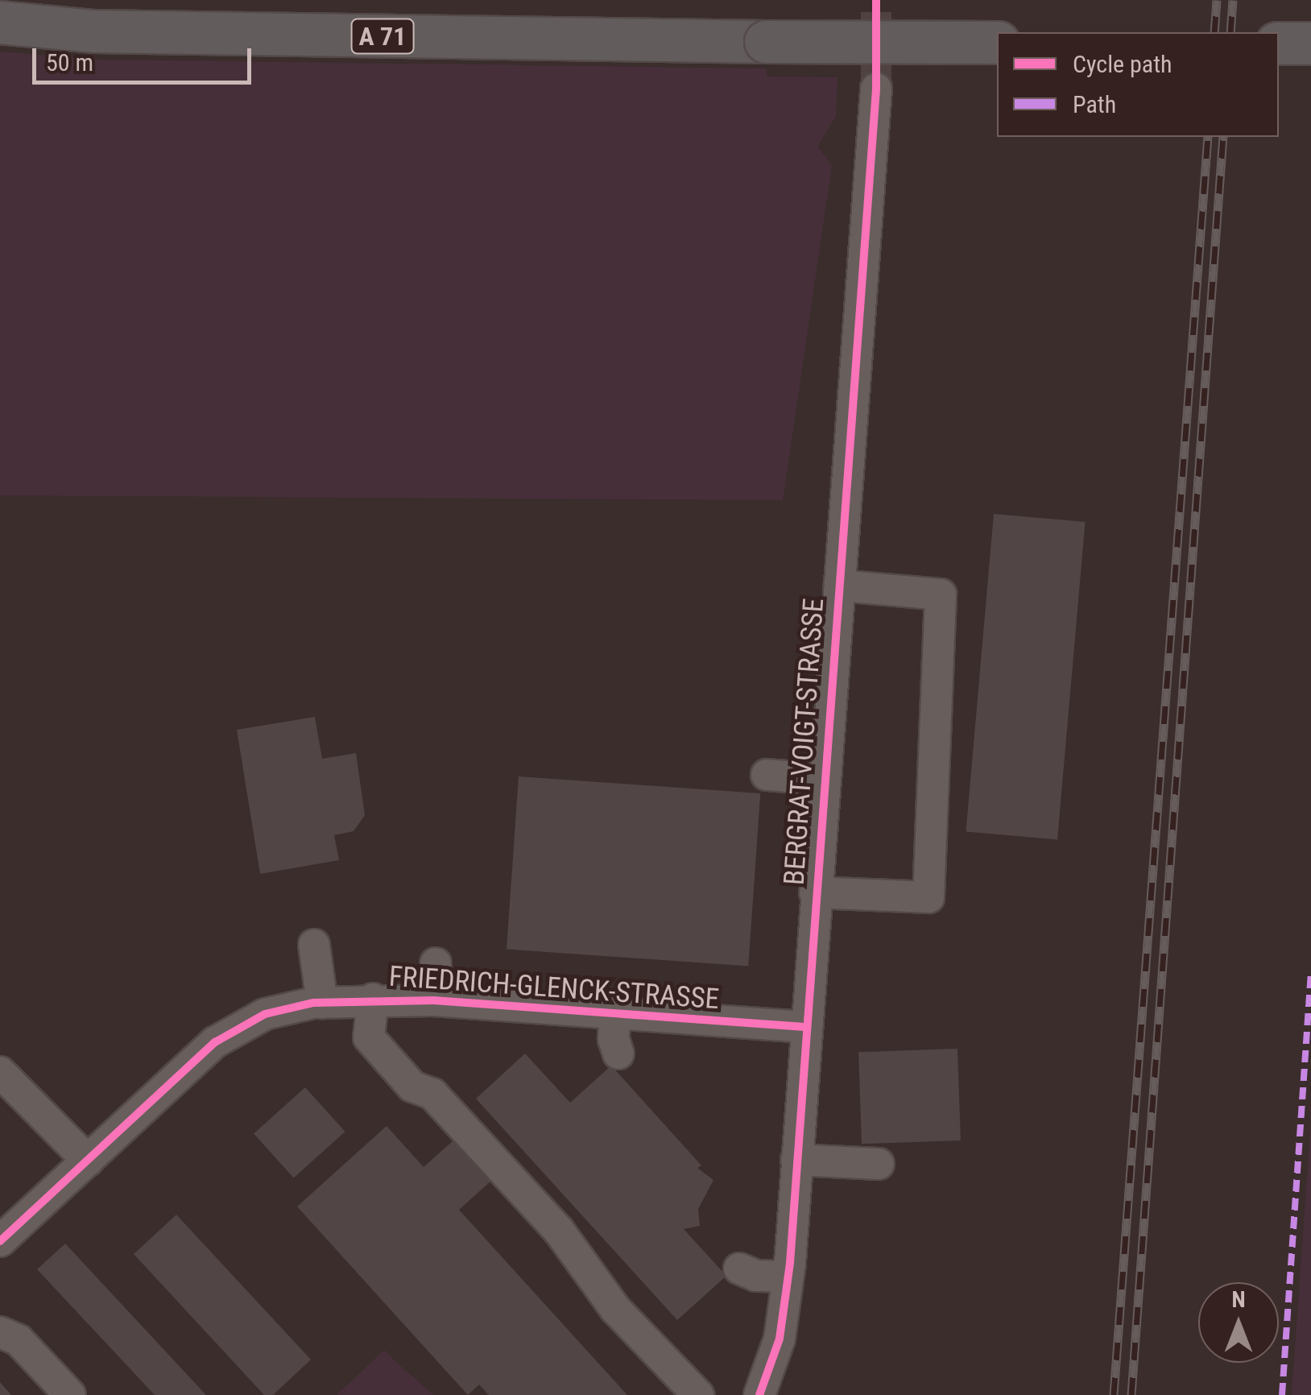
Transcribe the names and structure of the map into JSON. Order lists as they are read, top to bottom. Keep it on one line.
{"streets":{"highway":["A 71"],"street":["BERGRAT-VOIGT-STRASSE","FRIEDRICH-GLENCK-STRASSE"]},"crossings":[["BERGRAT-VOIGT-STRASSE","FRIEDRICH-GLENCK-STRASSE"]],"legend":["Cycle path","Path"],"scale_bar":"50 m","north":"top"}
